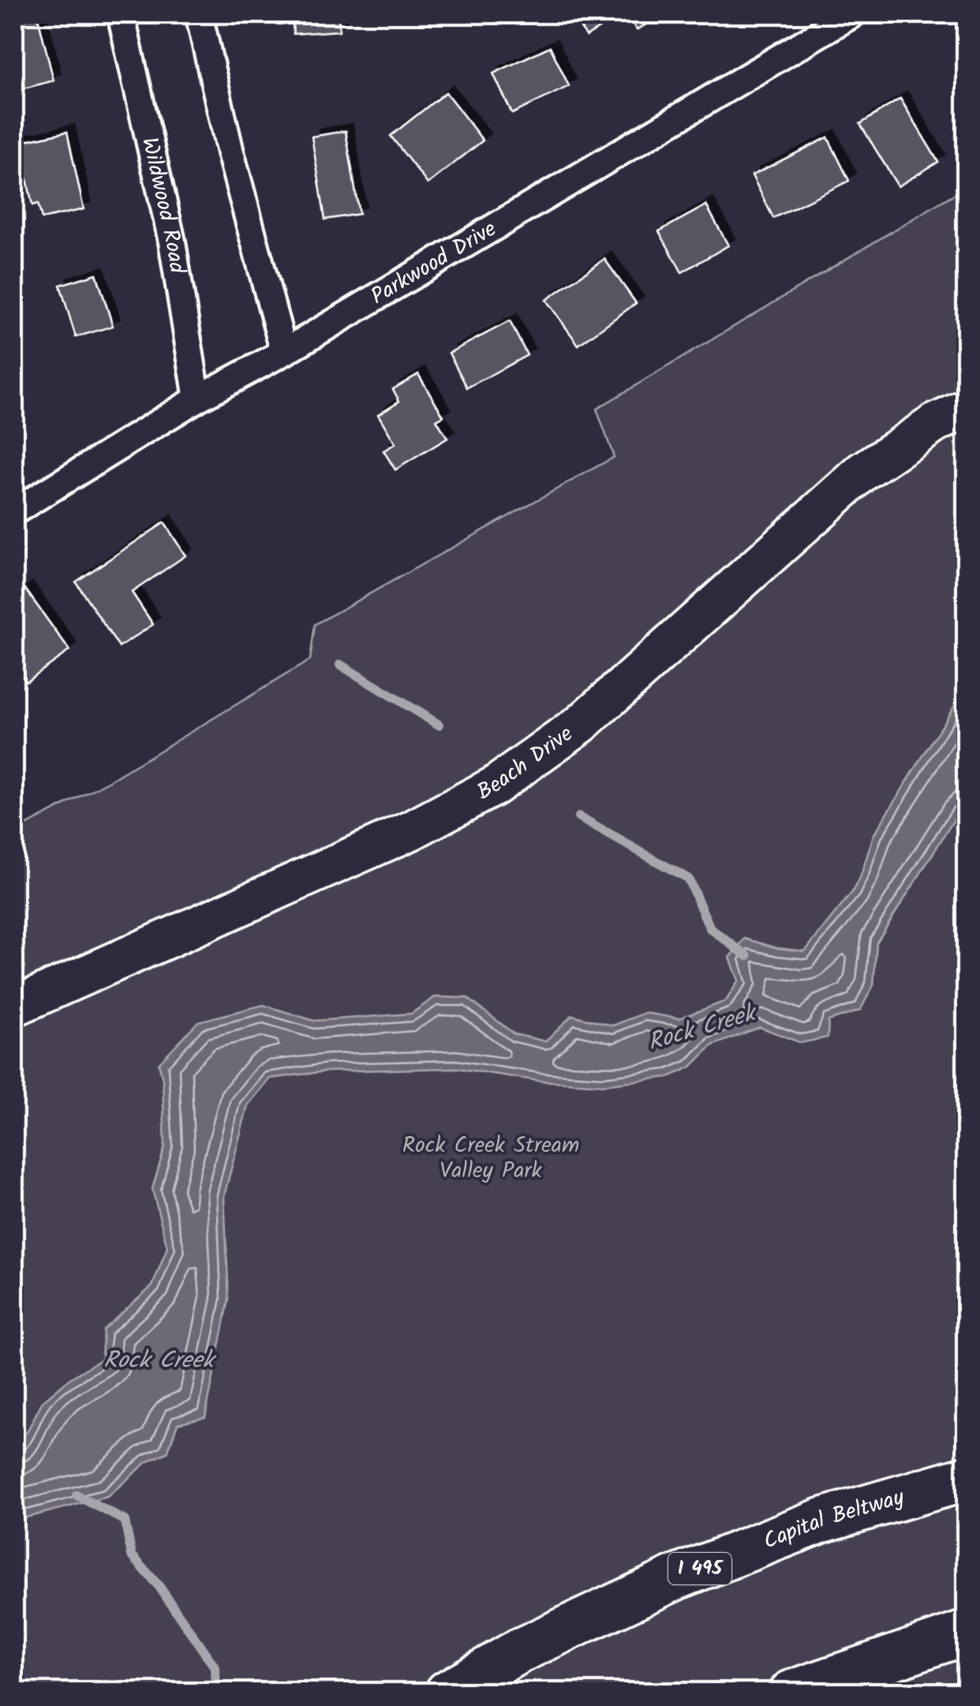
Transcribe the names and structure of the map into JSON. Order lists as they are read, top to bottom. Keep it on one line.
{"streets":{"highway":["Capital Beltway","I 495"],"street":["Wildwood Road","Parkwood Drive","Beach Drive"]},"crossings":[["Wildwood Road","Parkwood Drive"]],"water":["Rock Creek"],"parks":["Rock Creek Stream Valley Park"]}
